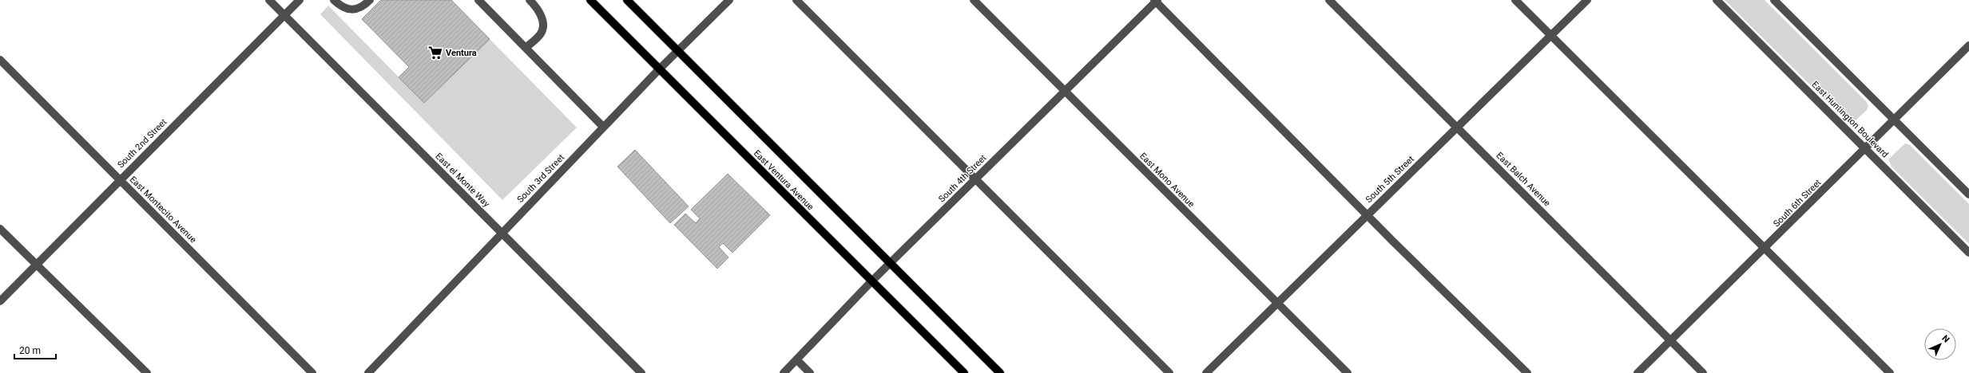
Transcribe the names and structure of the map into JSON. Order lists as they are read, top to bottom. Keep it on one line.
{"streets":{"main road":["East Ventura Avenue"],"street":["East Huntington Boulevard","South 2nd Street","South 3rd Street","South 4th Street","South 5th Street","East Balch Avenue","East el Monte Way","East Mono Avenue","South 6th Street","East Montecito Avenue"]},"crossings":[["East Huntington Boulevard","South 6th Street"],["South 2nd Street","East el Monte Way"],["South 2nd Street","East Montecito Avenue"],["South 3rd Street","East el Monte Way"],["South 3rd Street","East Ventura Avenue"],["South 4th Street","East Ventura Avenue"],["South 4th Street","East Mono Avenue"],["South 5th Street","East Balch Avenue"],["South 5th Street","East Mono Avenue"],["East Balch Avenue","South 6th Street"]],"places":{"supermarket":["Ventura"]},"scale_bar":"20 m","north":"top right"}
